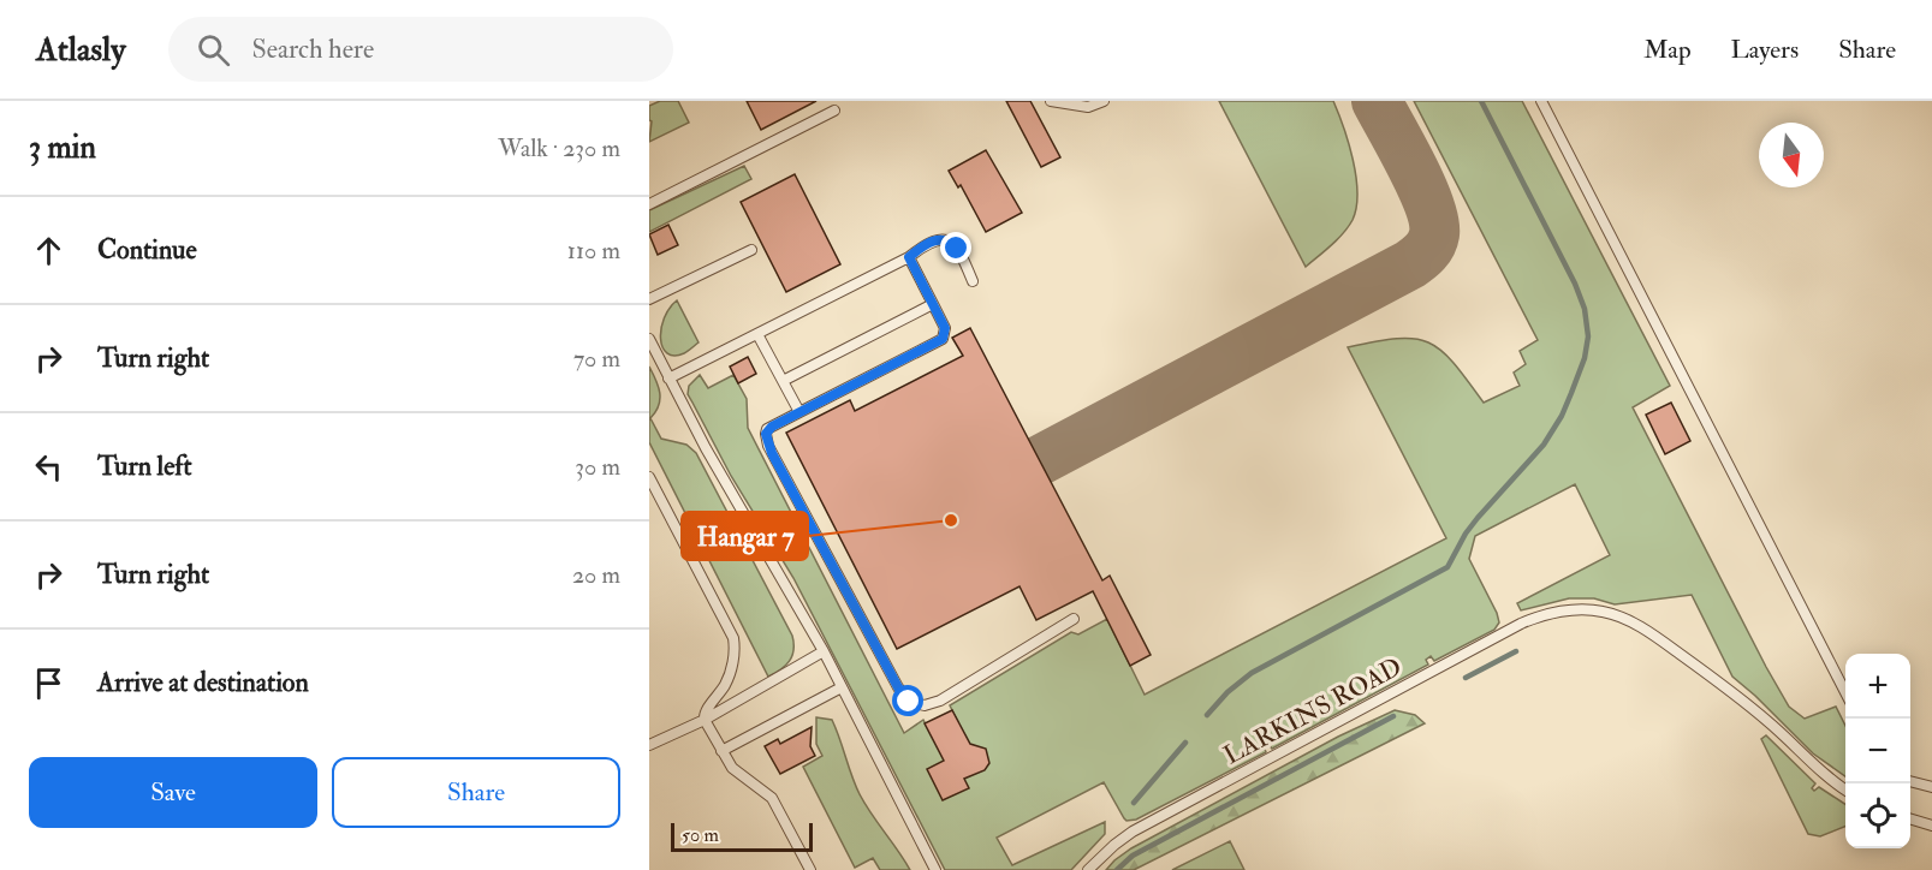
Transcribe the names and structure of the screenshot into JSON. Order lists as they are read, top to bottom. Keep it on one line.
{"streets":{"lane":["LARKINS ROAD"]},"places":["Hangar 7"],"scale_bar":"50 m","north":"bottom","page":{"header":"Atlasly","search":"Search here","nav":["Map","Layers","Share"],"heading":["3 min","Walk · 230 m"],"list":[["Continue","110 m"],["Turn right","70 m"],["Turn left","30 m"],["Turn right","20 m"],"Arrive at destination"],"map_buttons":["+","−"],"buttons":["Save","Share"],"scale":"50 m"}}
